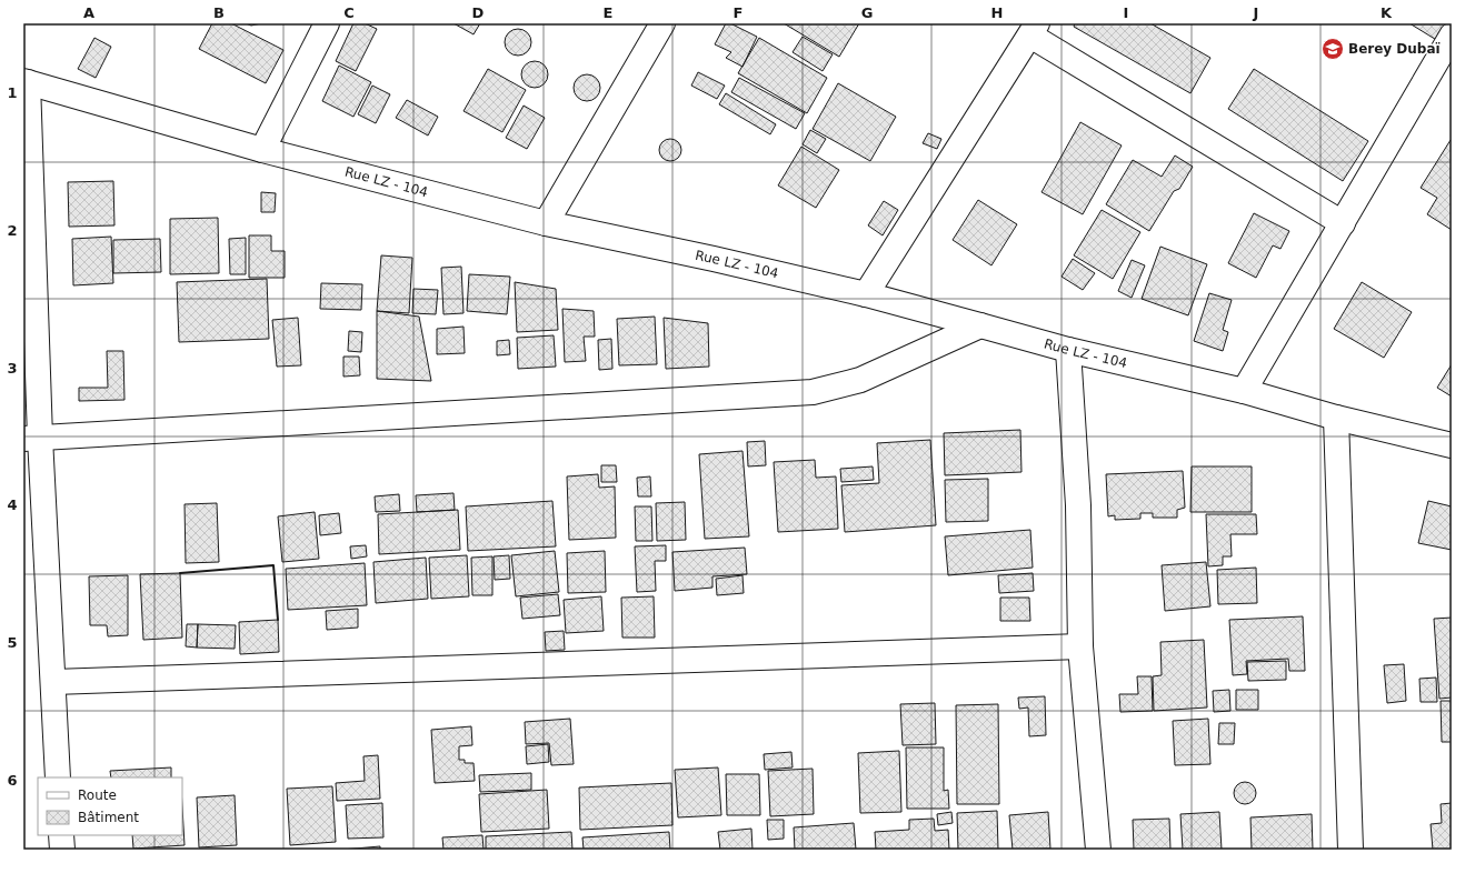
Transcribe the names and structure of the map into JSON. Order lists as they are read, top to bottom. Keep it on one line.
{"streets":{"street":["Rue LZ - 104"]},"places":{"school or university":["Berey Dubaï"]},"legend":["Route","Bâtiment"],"grid":{"columns":["A","B","C","D","E","F","G","H","I","J","K"],"rows":["1","2","3","4","5","6"]}}
